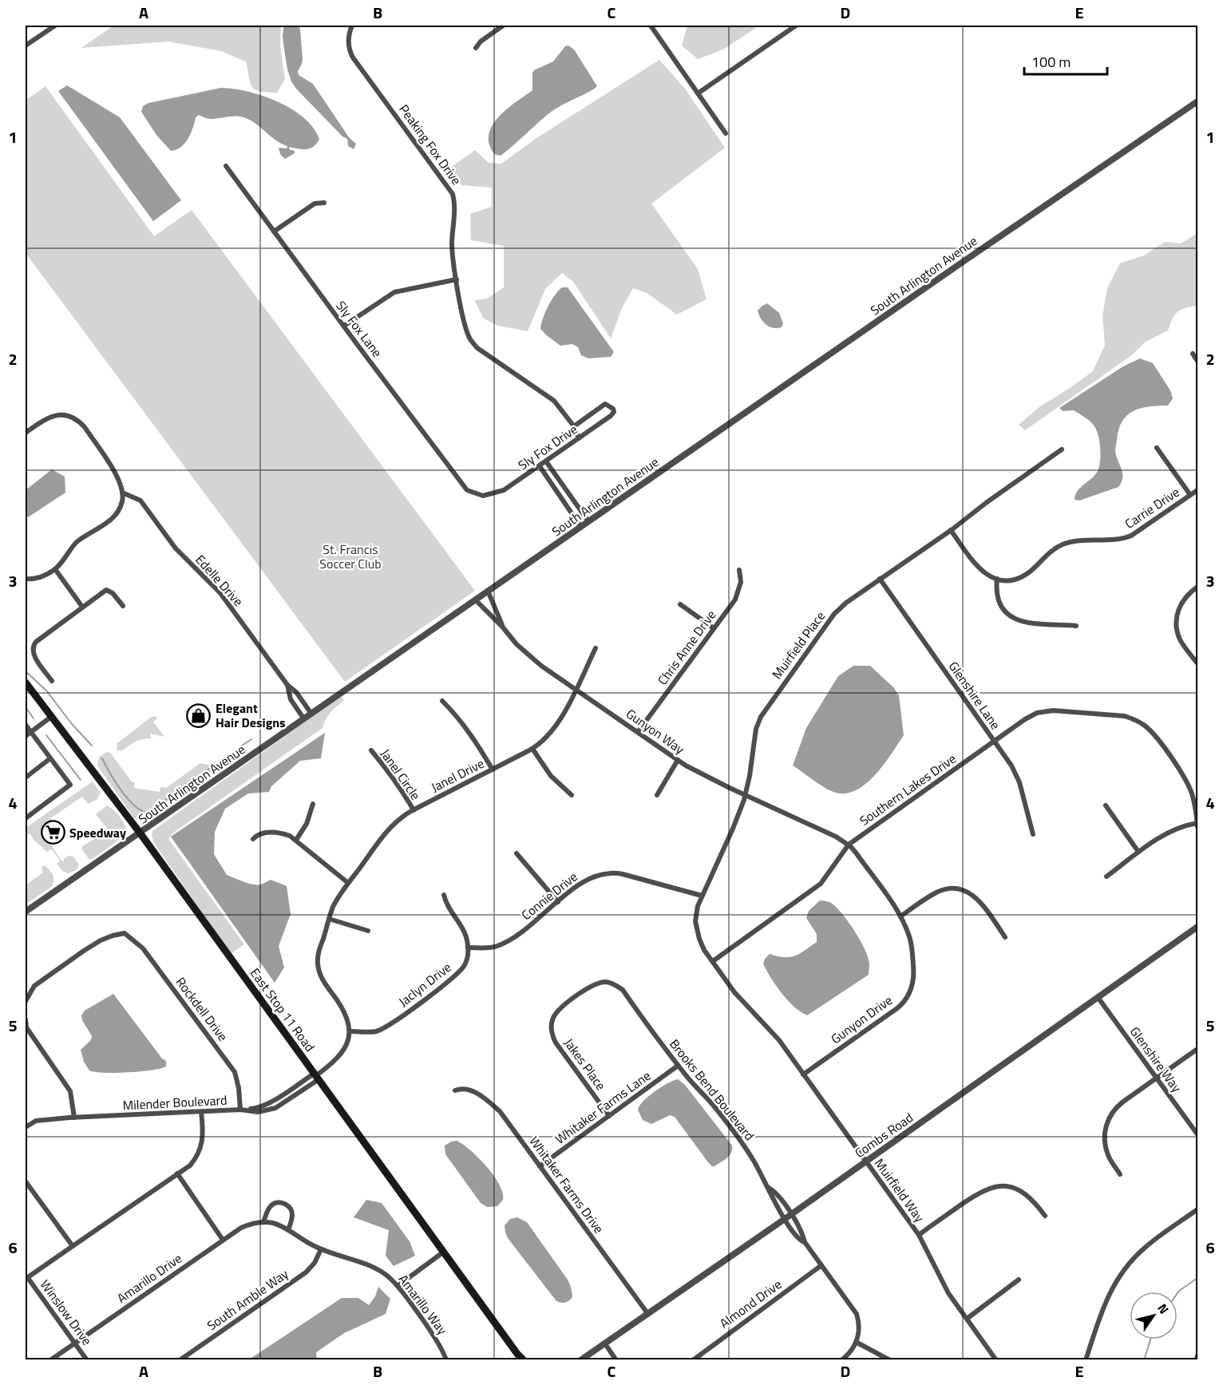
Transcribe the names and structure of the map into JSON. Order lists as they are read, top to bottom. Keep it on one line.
{"streets":{"main road":["East Stop 11 Road"],"street":["Peaking Fox Drive","South Arlington Avenue","Sly Fox Lane","Sly Fox Drive","Carrie Drive","Edelle Drive","Muirfield Place","Chris Anne Drive","Glenshire Lane","Gunyon Way","Janel Circle","Janel Drive","Southern Lakes Drive","Connie Drive","Jaclyn Drive","Rockdell Drive","Gunyon Drive","Glenshire Way","Jakes Place","Brooks Bend Boulevard","Milender Boulevard","Whitaker Farms Lane","Combs Road","Whitaker Farms Drive","Muirfield Way","Amarillo Drive","South Amble Way","Almond Drive","Amarillo Way","Winslow Drive"]},"crossings":[["Peaking Fox Drive","Sly Fox Drive"],["South Arlington Avenue","Edelle Drive"],["South Arlington Avenue","Gunyon Way"],["South Arlington Avenue","East Stop 11 Road"],["Sly Fox Lane","Sly Fox Drive"],["Muirfield Place","Glenshire Lane"],["Muirfield Place","Gunyon Way"],["Muirfield Place","Connie Drive"],["Muirfield Place","Muirfield Way"],["Chris Anne Drive","Gunyon Way"],["Glenshire Lane","Southern Lakes Drive"],["Gunyon Way","Janel Drive"],["Gunyon Way","Southern Lakes Drive"],["Gunyon Way","Gunyon Drive"],["Janel Circle","Janel Drive"],["Southern Lakes Drive","Gunyon Drive"],["Southern Lakes Drive","Muirfield Way"],["Connie Drive","Jaclyn Drive"],["Rockdell Drive","Milender Boulevard"],["East Stop 11 Road","Milender Boulevard"],["Gunyon Drive","Muirfield Way"],["Glenshire Way","Combs Road"],["Jakes Place","Brooks Bend Boulevard"],["Jakes Place","Whitaker Farms Lane"],["Brooks Bend Boulevard","Whitaker Farms Lane"],["Brooks Bend Boulevard","Combs Road"],["Whitaker Farms Lane","Whitaker Farms Drive"],["Combs Road","Whitaker Farms Drive"],["Combs Road","Muirfield Way"],["Amarillo Drive","Winslow Drive"],["South Amble Way","Amarillo Way"]],"parks":["St. Francis Soccer Club"],"places":{"shop":["Elegant Hair Designs"],"supermarket":["Speedway"]},"scale_bar":"100 m","north":"top right","grid":{"columns":["A","B","C","D","E"],"rows":["1","2","3","4","5","6"]}}
